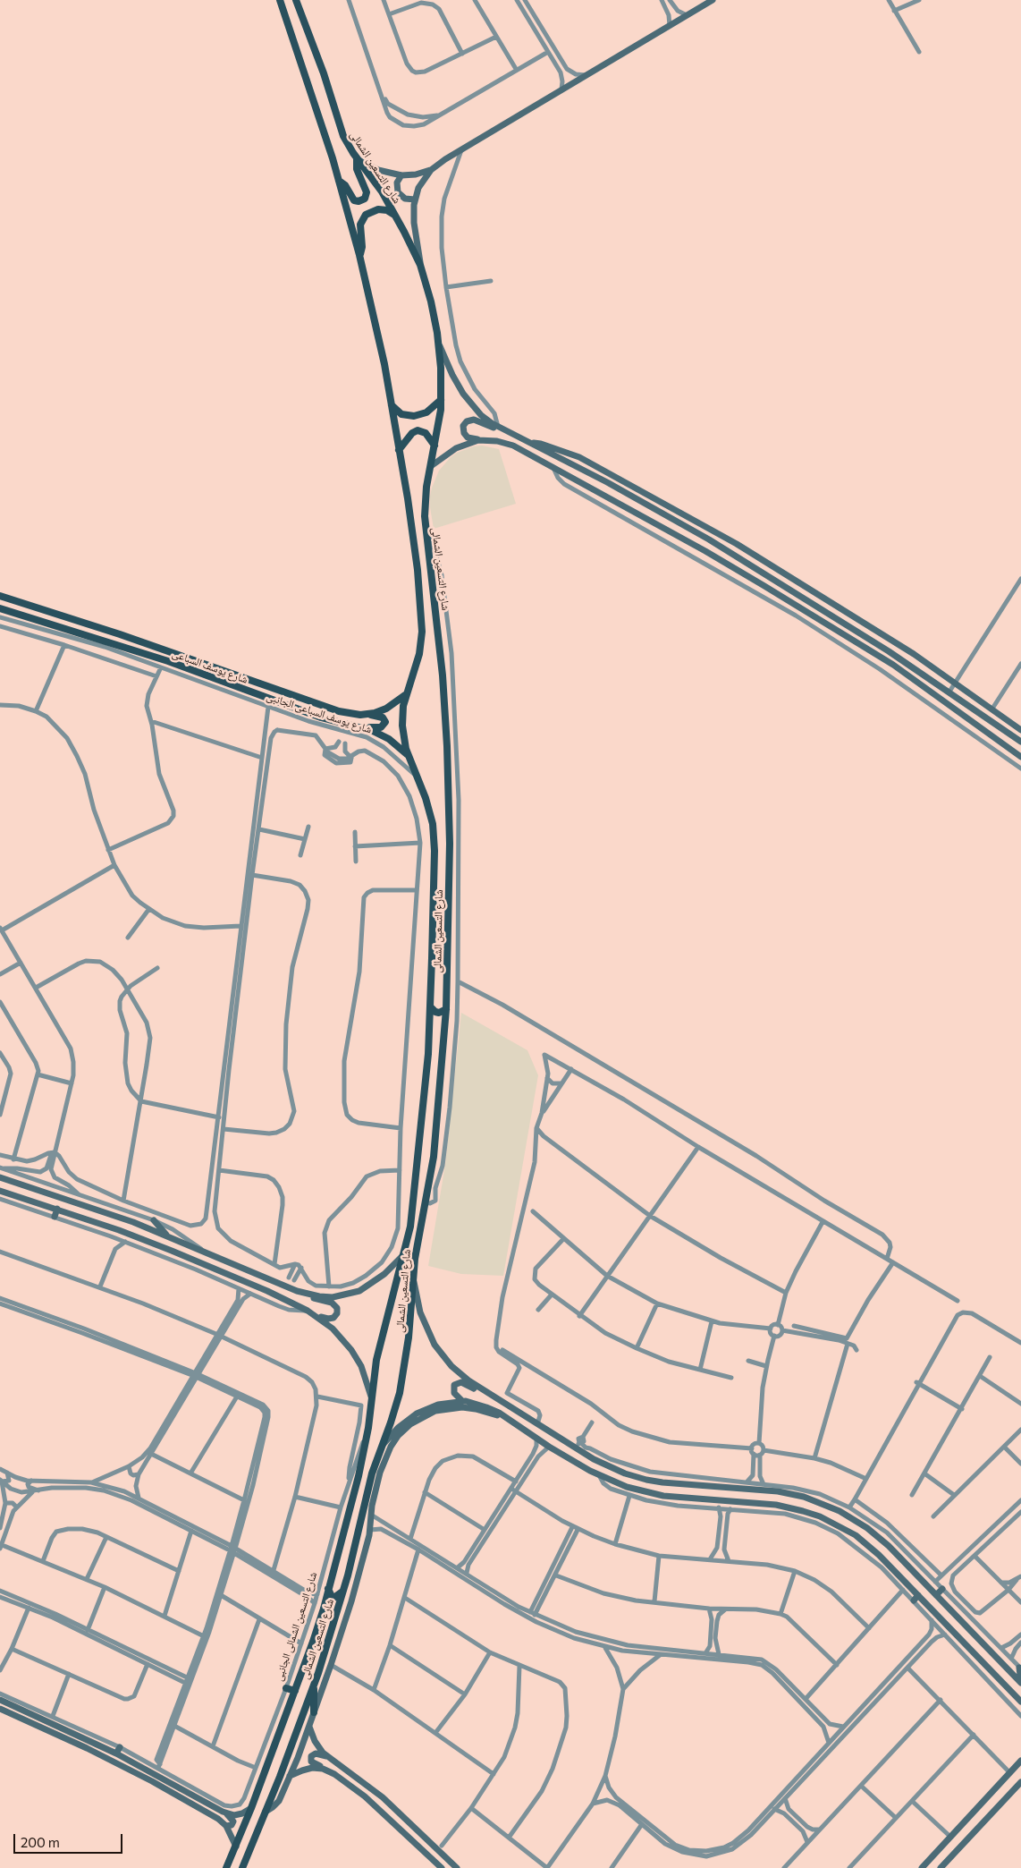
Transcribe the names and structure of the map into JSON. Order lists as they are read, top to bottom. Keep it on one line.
{"streets":{"main road":["شارع التسعين الشمالى","شارع يوسف السباعى"],"street":["شارع يوسف السباعى الجانبى","شارع التسعين الشمالى الجانبى"]},"crossings":[["شارع التسعين الشمالى","شارع يوسف السباعى"],["شارع التسعين الشمالى","شارع يوسف السباعى الجانبى"],["شارع التسعين الشمالى","شارع التسعين الشمالى الجانبى"]],"scale_bar":"200 m"}
